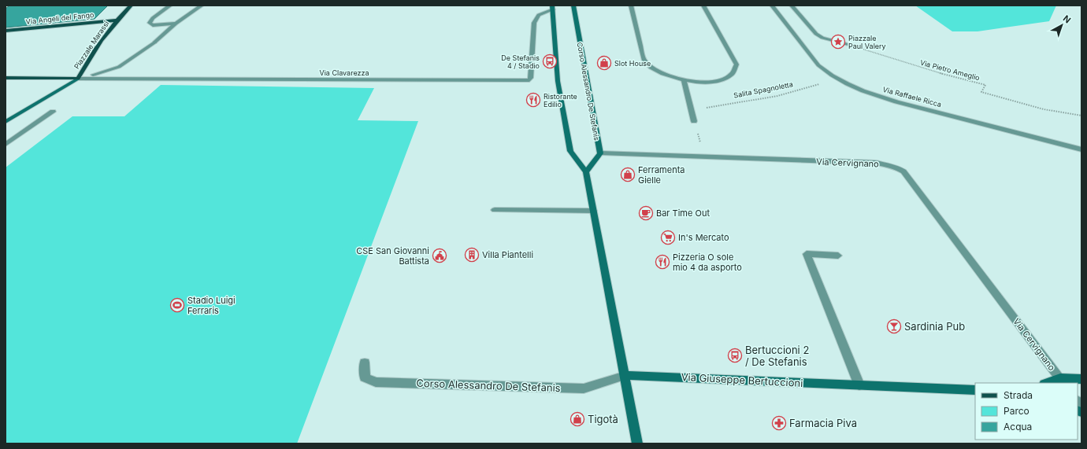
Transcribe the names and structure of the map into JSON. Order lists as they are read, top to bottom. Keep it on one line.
{"streets":{"main road":["Via Angeli del Fango","Piazzale Marassi","Corso Alessandro De Stefanis","Via Giuseppe Bertuccioni"],"street":["Via Clavarezza","Via Raffaele Ricca","Via Cervignano"],"path":["Via Pietro Ameglio","Salita Spagnoletta"]},"crossings":[["Via Angeli del Fango","Piazzale Marassi"],["Piazzale Marassi","Via Clavarezza"],["Salita Spagnoletta","Via Raffaele Ricca"],["Corso Alessandro De Stefanis","Via Cervignano"],["Corso Alessandro De Stefanis","Via Giuseppe Bertuccioni"]],"places":{"place":["Piazzale Paul Valery"],"bus stop":["De Stefanis 4 / Stadio","Bertuccioni 2 / De Stefanis"],"shop":["Slot House","Ferramenta Gielle","Tigotà"],"restaurant":["Ristorante Edilio","Pizzeria O sole mio 4 da asporto"],"cafe":["Bar Time Out"],"supermarket":["In's Mercato"],"building":["Villa Piantelli"],"public building":["CSE San Giovanni Battista"],"sports":["Stadio Luigi Ferraris"],"bar":["Sardinia Pub"],"pharmacy":["Farmacia Piva"]},"legend":["Strada","Parco","Acqua"],"north":"top right"}
